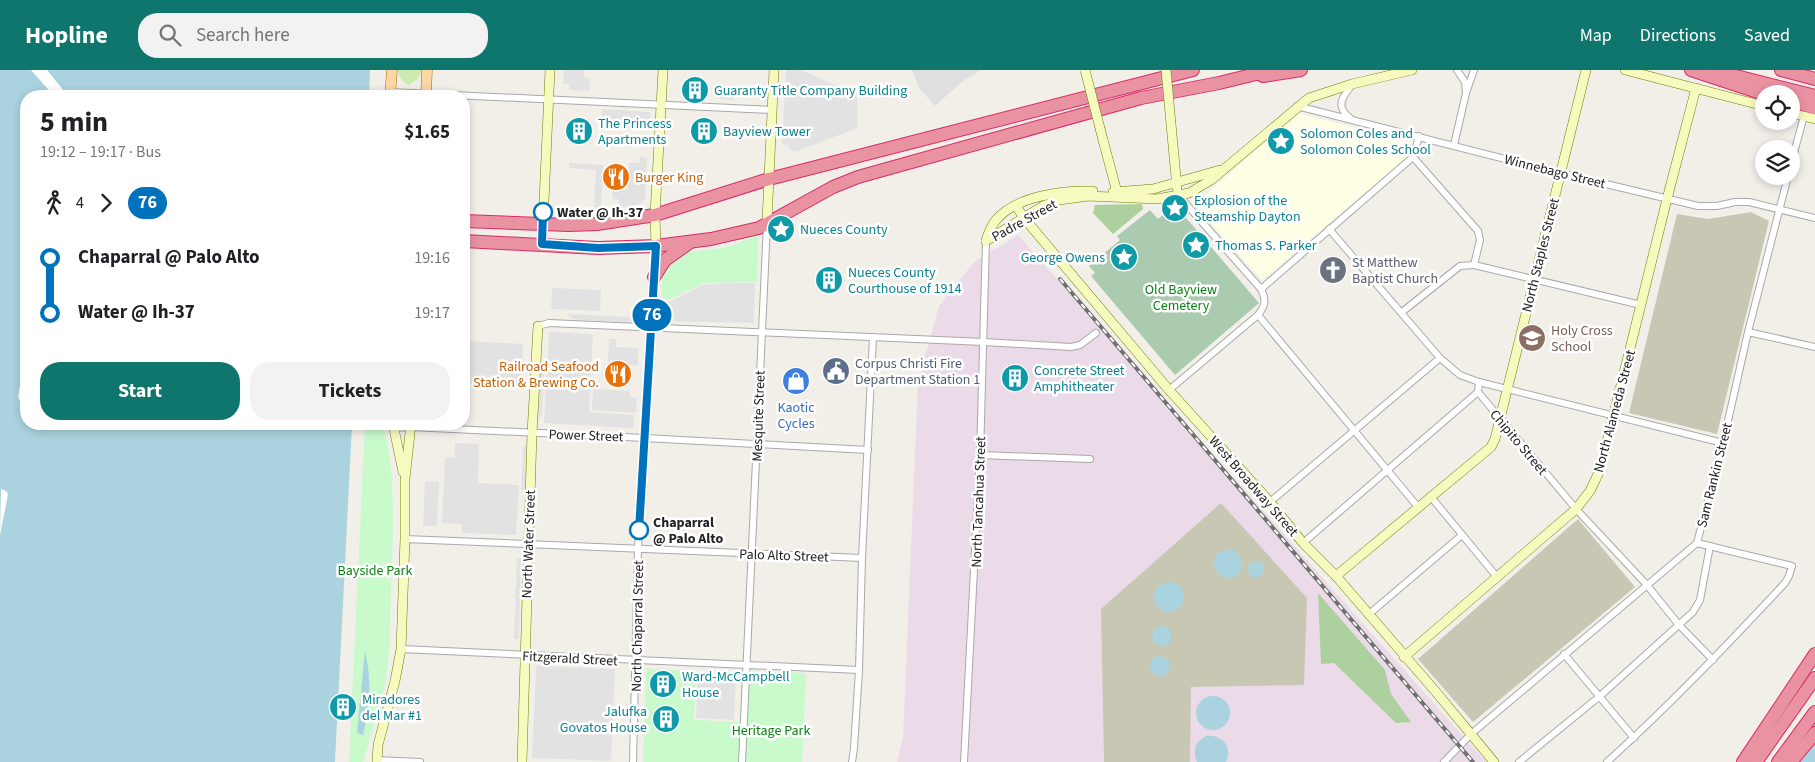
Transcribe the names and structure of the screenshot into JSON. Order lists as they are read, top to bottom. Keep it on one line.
{"streets":{"street":["Winnebago Street","Padre Street","North Staples Street","North Alameda Street","Mesquite Street","Power Street","Chipito Street","Sam Rankin Street","West Broadway Street","North Tancahua Street","North Water Street","Palo Alto Street","North Chaparral Street","Fitzgerald Street"]},"crossings":[["Winnebago Street","Padre Street"],["Winnebago Street","North Staples Street"],["Winnebago Street","North Alameda Street"],["Winnebago Street","Sam Rankin Street"],["Padre Street","West Broadway Street"],["Padre Street","North Tancahua Street"],["North Staples Street","Chipito Street"],["North Staples Street","West Broadway Street"],["North Alameda Street","Chipito Street"],["North Alameda Street","West Broadway Street"],["Mesquite Street","Power Street"],["Mesquite Street","Palo Alto Street"],["Mesquite Street","Fitzgerald Street"],["Power Street","North Water Street"],["Power Street","North Chaparral Street"],["Chipito Street","Sam Rankin Street"],["Sam Rankin Street","West Broadway Street"],["North Water Street","Palo Alto Street"],["North Water Street","Fitzgerald Street"],["Palo Alto Street","North Chaparral Street"],["North Chaparral Street","Fitzgerald Street"]],"parks":["Old Bayview Cemetery","Bayside Park","Heritage Park"],"places":{"building":["Guaranty Title Company Building","The Princess Apartments","Bayview Tower","Nueces County Courthouse of 1914","Concrete Street Amphitheater","Ward-McCampbell House","Miradores del Mar #1","Jalufka Govatos House"],"place":["Solomon Coles and Solomon Coles School","Explosion of the Steamship Dayton","Nueces County","Thomas S. Parker","George Owens"],"restaurant":["Burger King","Railroad Seafood Station & Brewing Co."],"other":["Water @ Ih-37","Chaparral @ Palo Alto"],"church":["St Matthew Baptist Church"],"school or university":["Holy Cross School"],"public building":["Corpus Christi Fire Department Station 1"],"shop":["Kaotic Cycles"]},"lines":["bus line 76"],"page":{"header":"Hopline","search":"Search here","nav":["Map","Directions","Saved"],"on_map":"76","heading":["5 min","19:12 – 19:17 · Bus","$1.65"],"legs":["4","76"],"list":[{"name":"Chaparral @ Palo Alto","value":"19:16"},{"name":"Water @ Ih-37","value":"19:17"}],"buttons":["Start","Tickets"]}}
